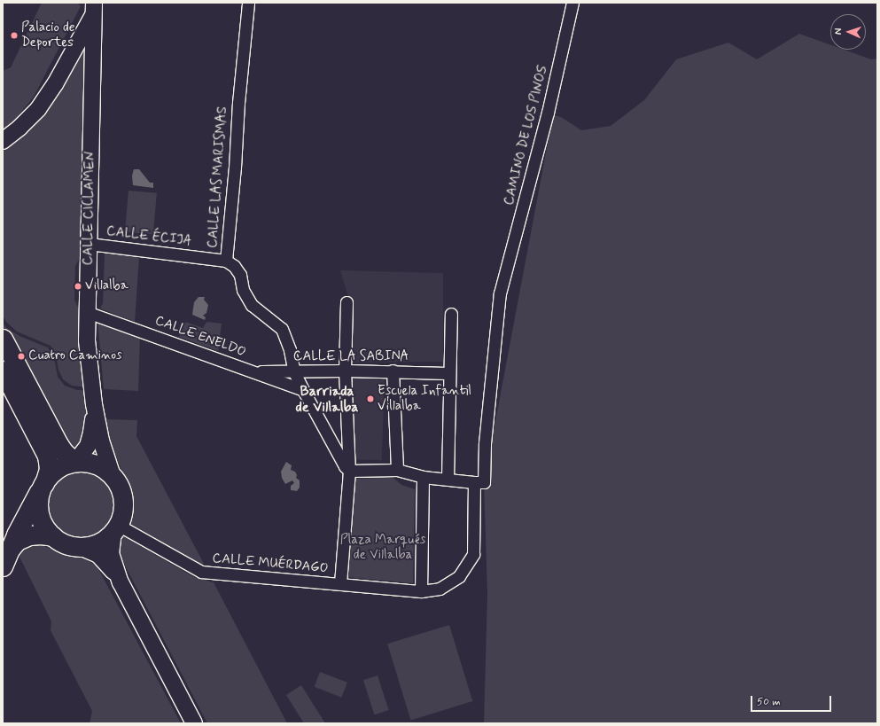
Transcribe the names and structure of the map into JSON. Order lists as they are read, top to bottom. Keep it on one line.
{"streets":{"street":["CAMINO DE LOS PINOS","CALLE LAS MARISMAS","CALLE CICLAMEN","CALLE ÉCIJA","CALLE ENELDO","CALLE LA SABINA","CALLE MUÉRDAGO"]},"crossings":[["CAMINO DE LOS PINOS","CALLE MUÉRDAGO"],["CALLE LAS MARISMAS","CALLE ÉCIJA"],["CALLE LAS MARISMAS","CALLE ENELDO"],["CALLE LAS MARISMAS","CALLE LA SABINA"],["CALLE CICLAMEN","CALLE ÉCIJA"],["CALLE CICLAMEN","CALLE ENELDO"],["CALLE CICLAMEN","CALLE MUÉRDAGO"],["CALLE ENELDO","CALLE LA SABINA"]],"districts":["Barriada de Villalba"],"parks":["Plaza Marqués de Villalba"],"places":["Palacio de Deportes","Villalba","Cuatro Caminos","Escuela Infantil Villalba"],"scale_bar":"50 m","north":"left"}
